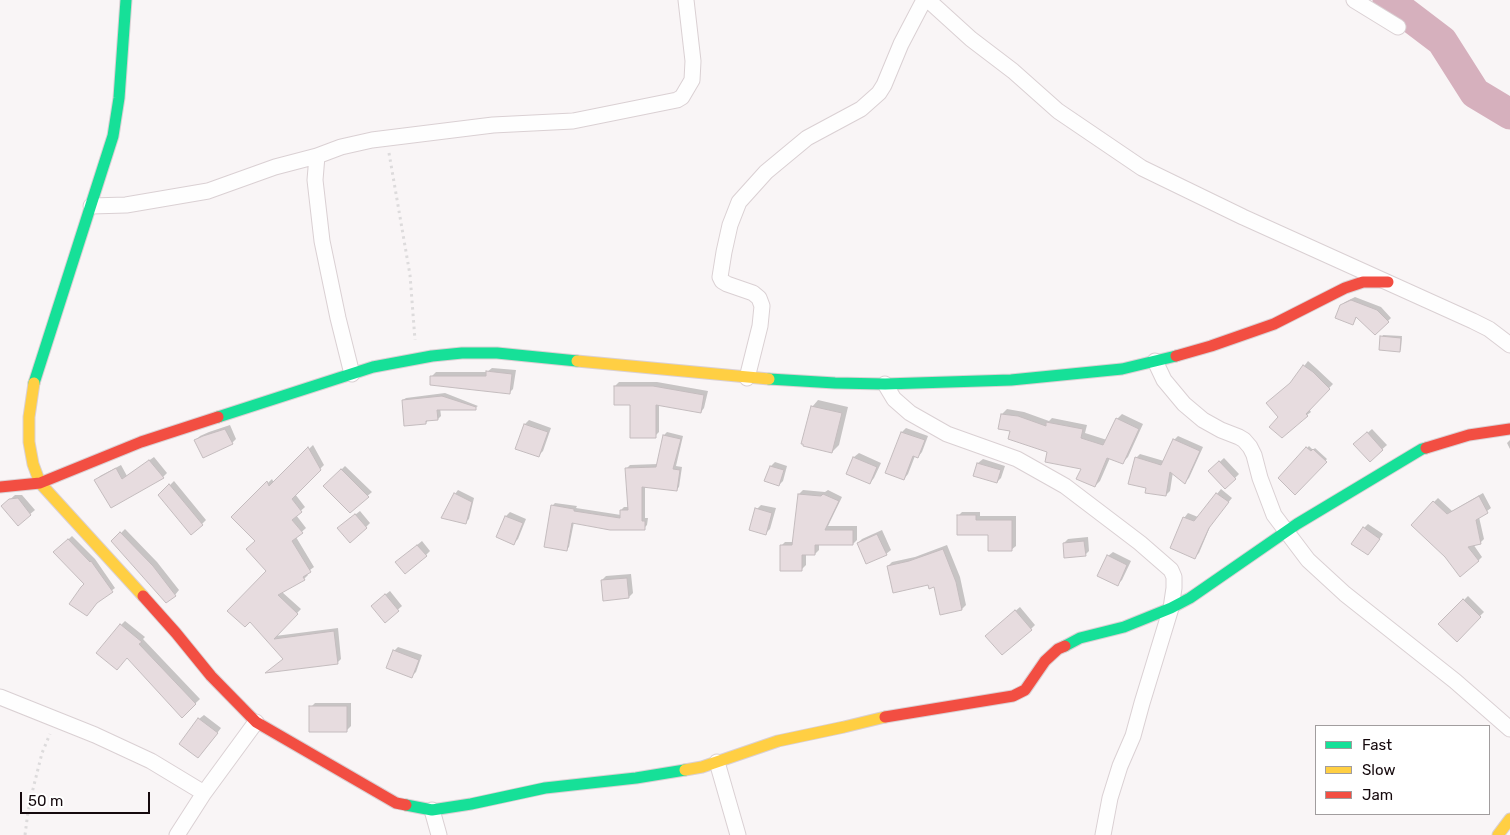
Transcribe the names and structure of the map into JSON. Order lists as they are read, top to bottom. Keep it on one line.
{"legend":["Fast","Slow","Jam"],"scale_bar":"50 m"}
